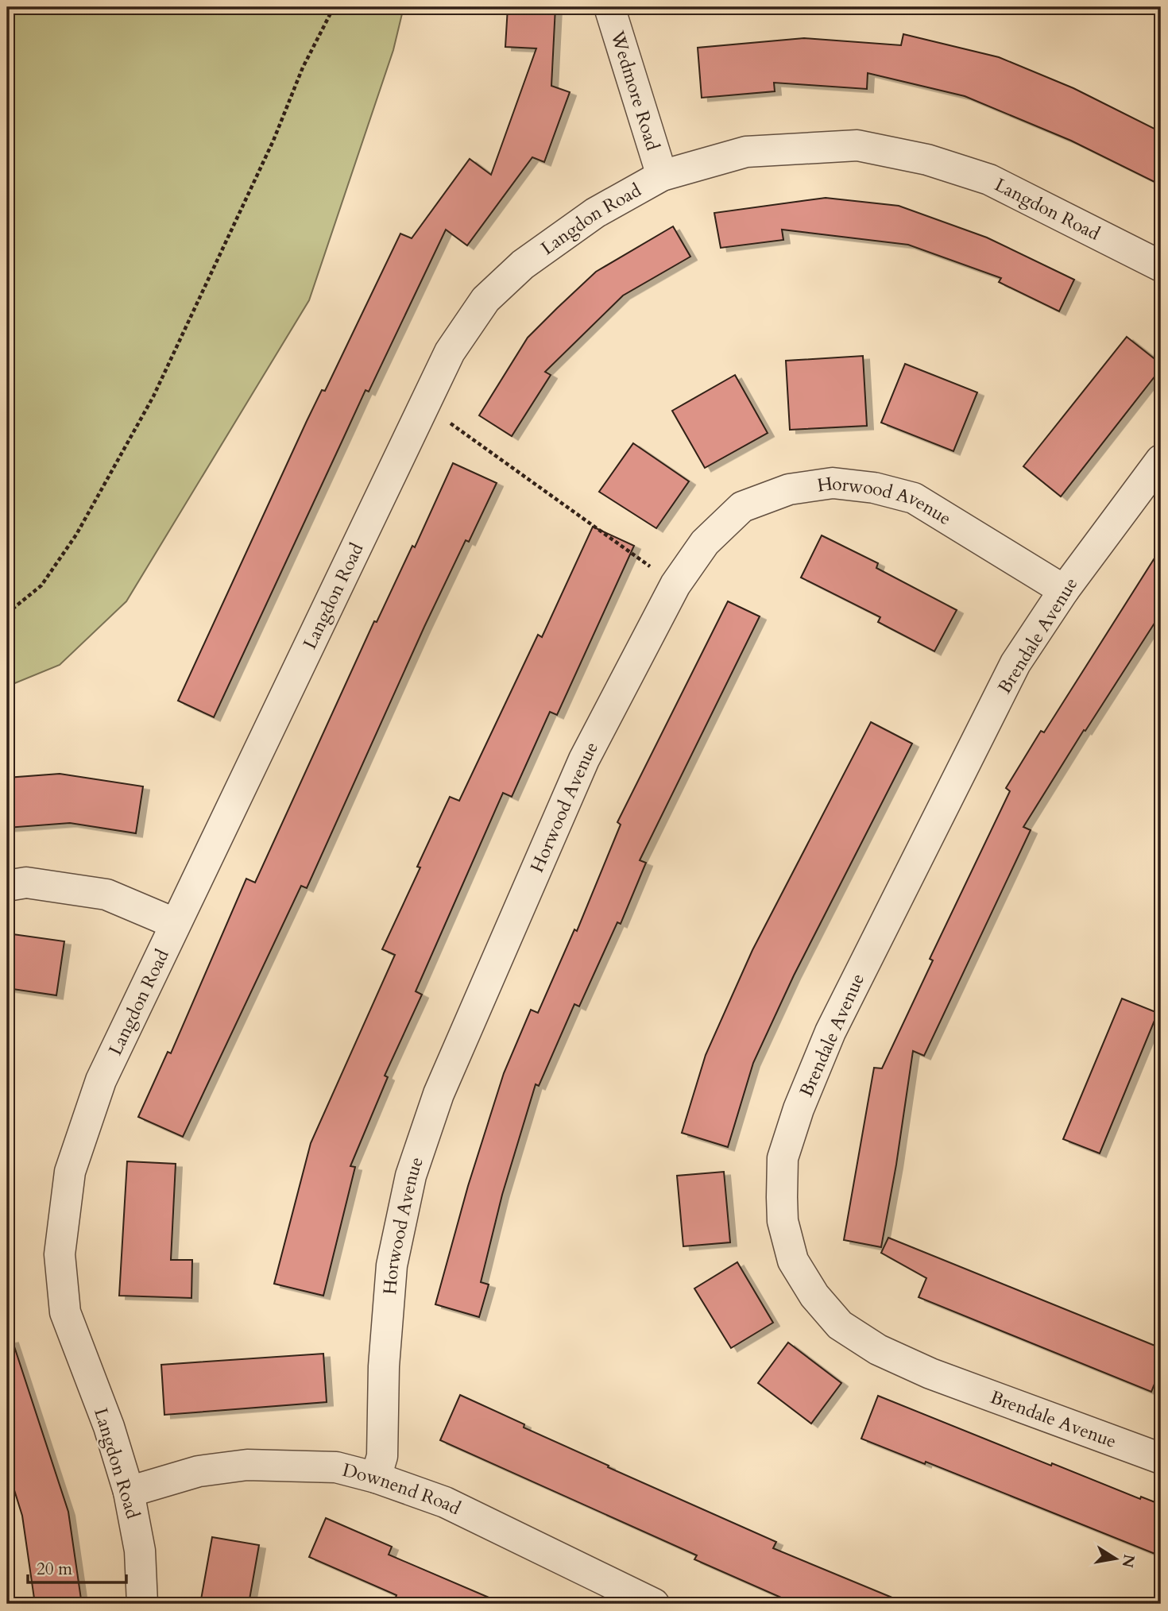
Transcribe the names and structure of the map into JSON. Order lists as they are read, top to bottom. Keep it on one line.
{"streets":{"street":["Wedmore Road","Langdon Road","Horwood Avenue","Brendale Avenue","Downend Road"]},"crossings":[["Wedmore Road","Langdon Road"],["Langdon Road","Downend Road"],["Horwood Avenue","Brendale Avenue"],["Horwood Avenue","Downend Road"]],"scale_bar":"20 m","north":"right"}
